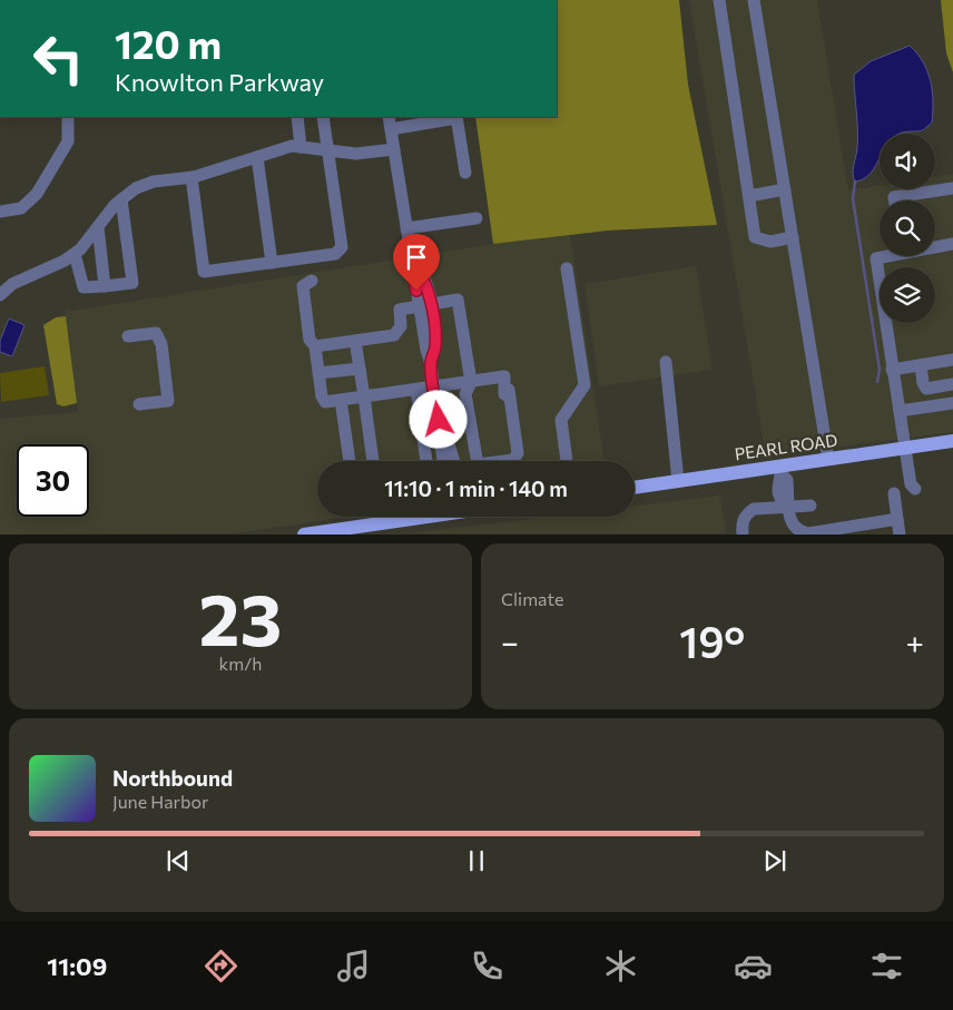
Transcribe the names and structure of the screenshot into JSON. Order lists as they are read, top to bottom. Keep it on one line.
{"streets":{"main road":["PEARL ROAD"]},"page":{"turn":["120 m","Knowlton Parkway"],"limit":"30","trip":"11:10 · 1 min · 140 m","tile":[["23","km/h"],"Climate"],"heat":["−","19°","+"],"song":["Northbound","June Harbor"],"tabs":"11:09"}}
